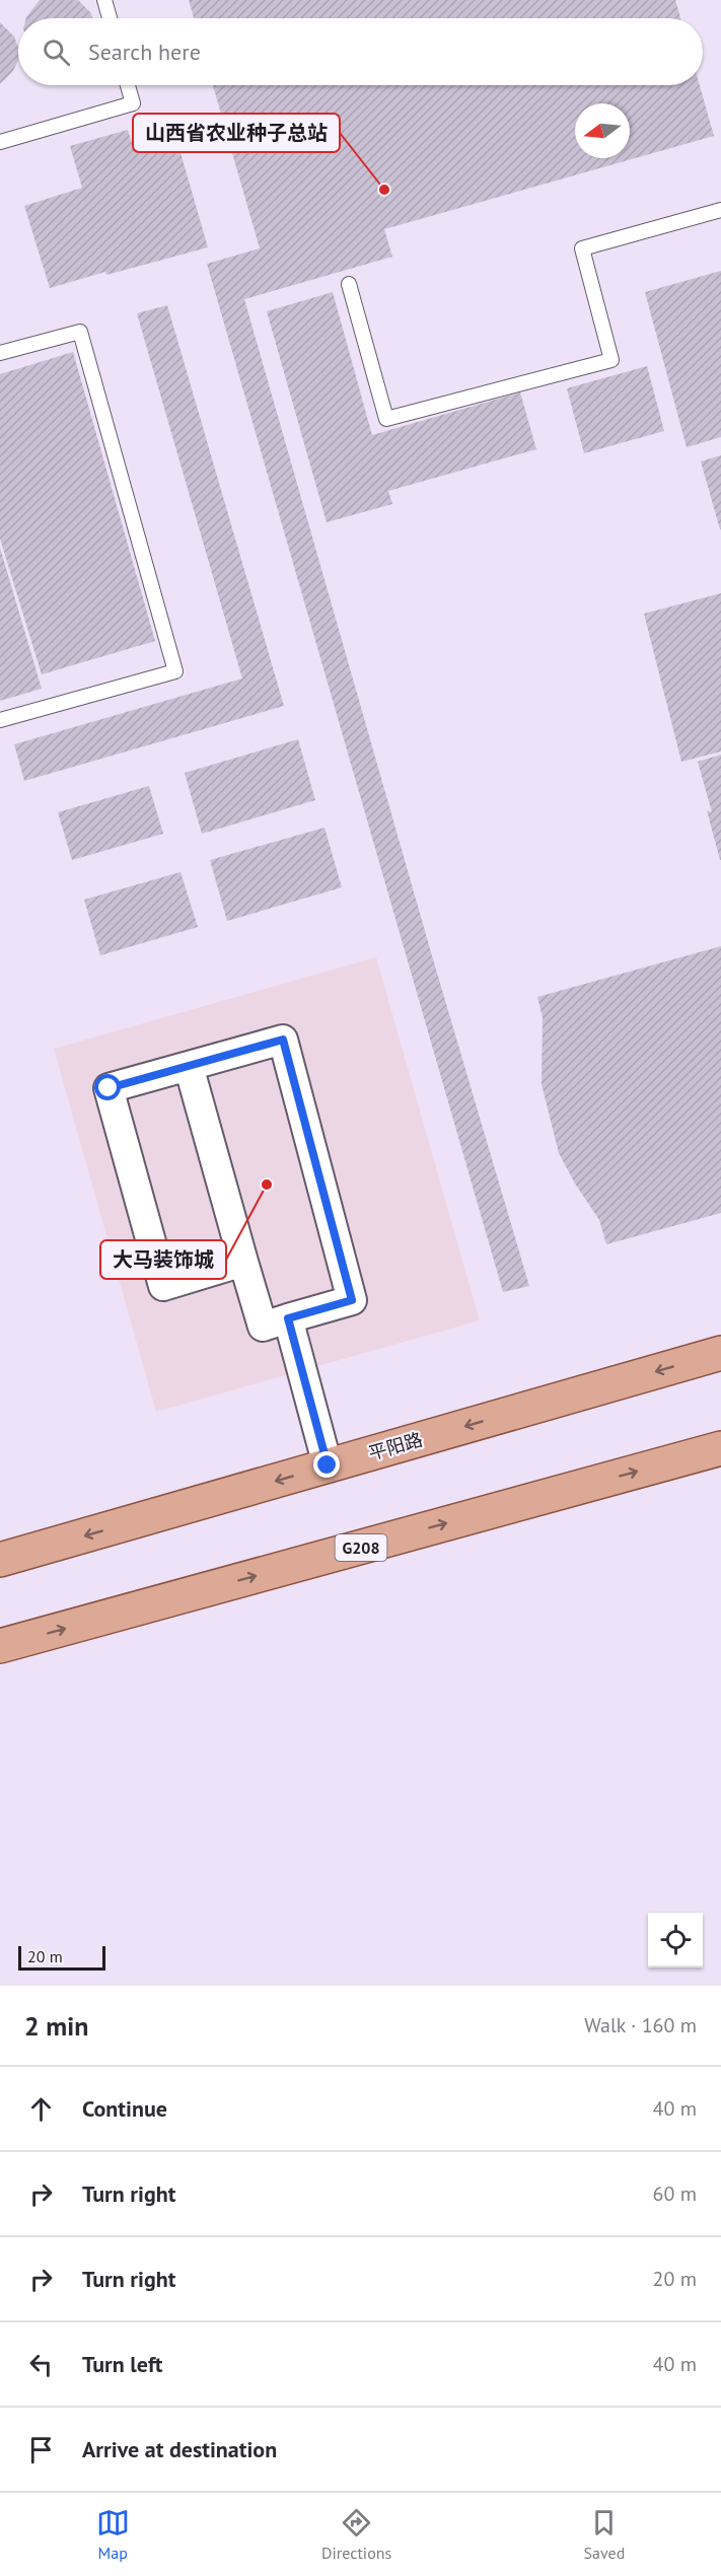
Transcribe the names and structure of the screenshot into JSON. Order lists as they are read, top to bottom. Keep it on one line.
{"streets":{"main road":["平阳路","G208"]},"places":["山西省农业种子总站","大马装饰城"],"scale_bar":"20 m","north":"left","page":{"search":"Search here","scale":"20 m","heading":["2 min","Walk · 160 m"],"list":[["Continue","40 m"],["Turn right","60 m"],["Turn right","20 m"],["Turn left","40 m"],"Arrive at destination"],"nav":["Map","Directions","Saved"]}}
